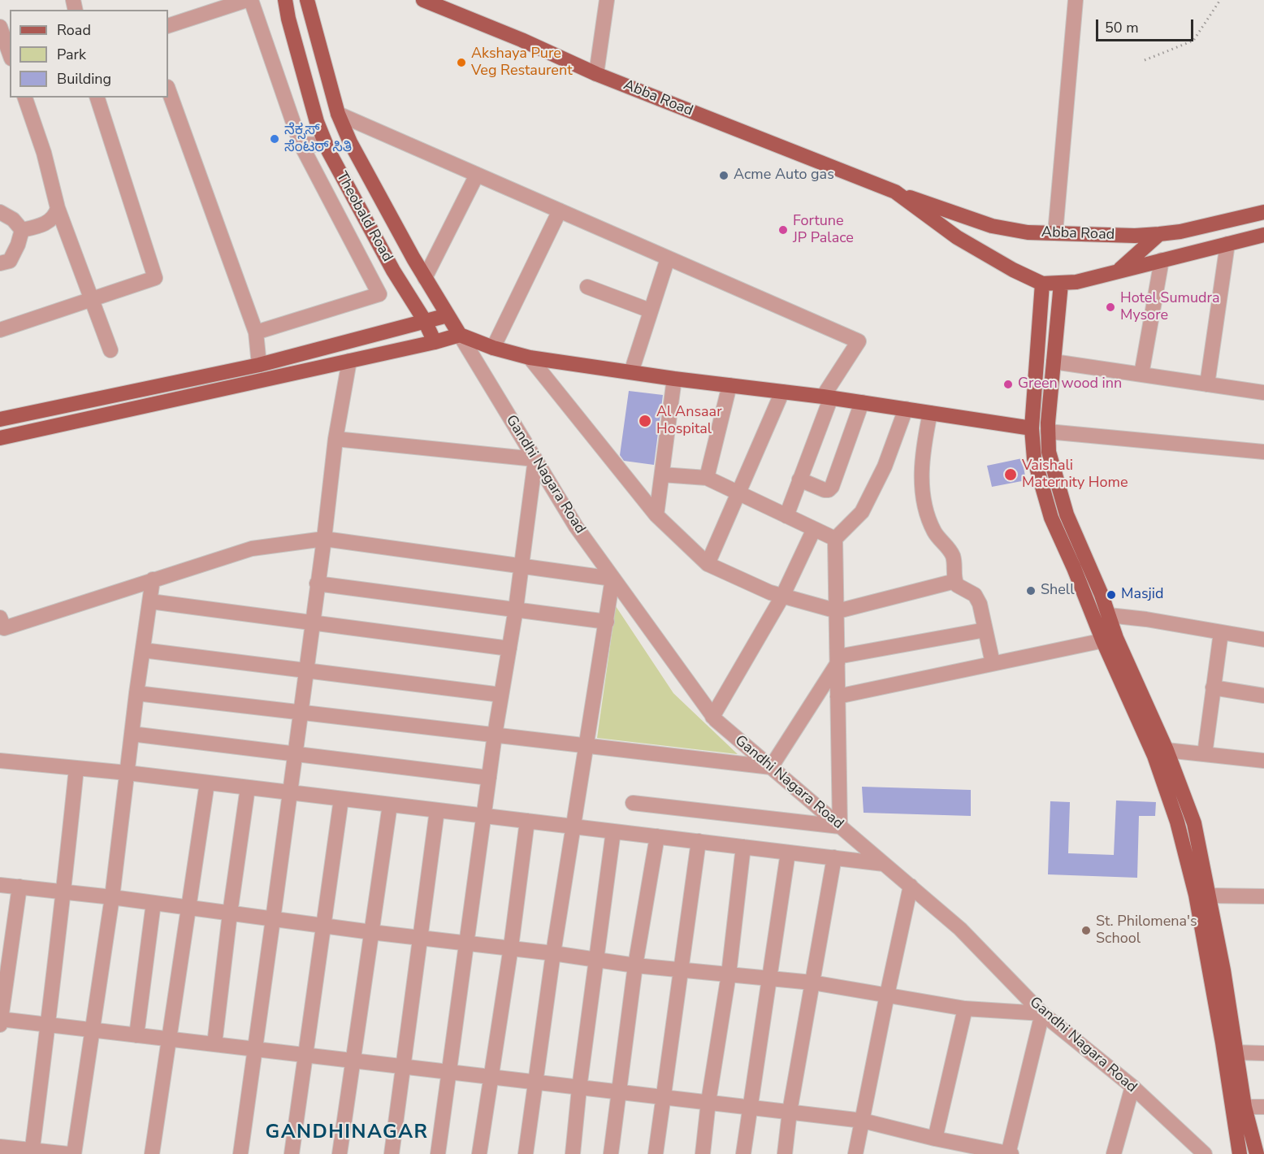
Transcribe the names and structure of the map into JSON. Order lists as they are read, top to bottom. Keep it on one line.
{"streets":{"main road":["Abba Road","Theobald Road"],"street":["Gandhi Nagara Road"]},"crossings":[["Theobald Road","Gandhi Nagara Road"]],"districts":["GANDHINAGAR"],"places":["Akshaya Pure Veg Restaurent","ನೆಕ್ಸಸ್ ಸೆಂಟರ್ ಸಿತಿ","Acme Auto gas","Fortune JP Palace","Hotel Sumudra Mysore","Green wood inn","Al Ansaar Hospital","Vaishali Maternity Home","Shell","Masjid","St. Philomena's School"],"legend":["Road","Park","Building"],"scale_bar":"50 m"}
